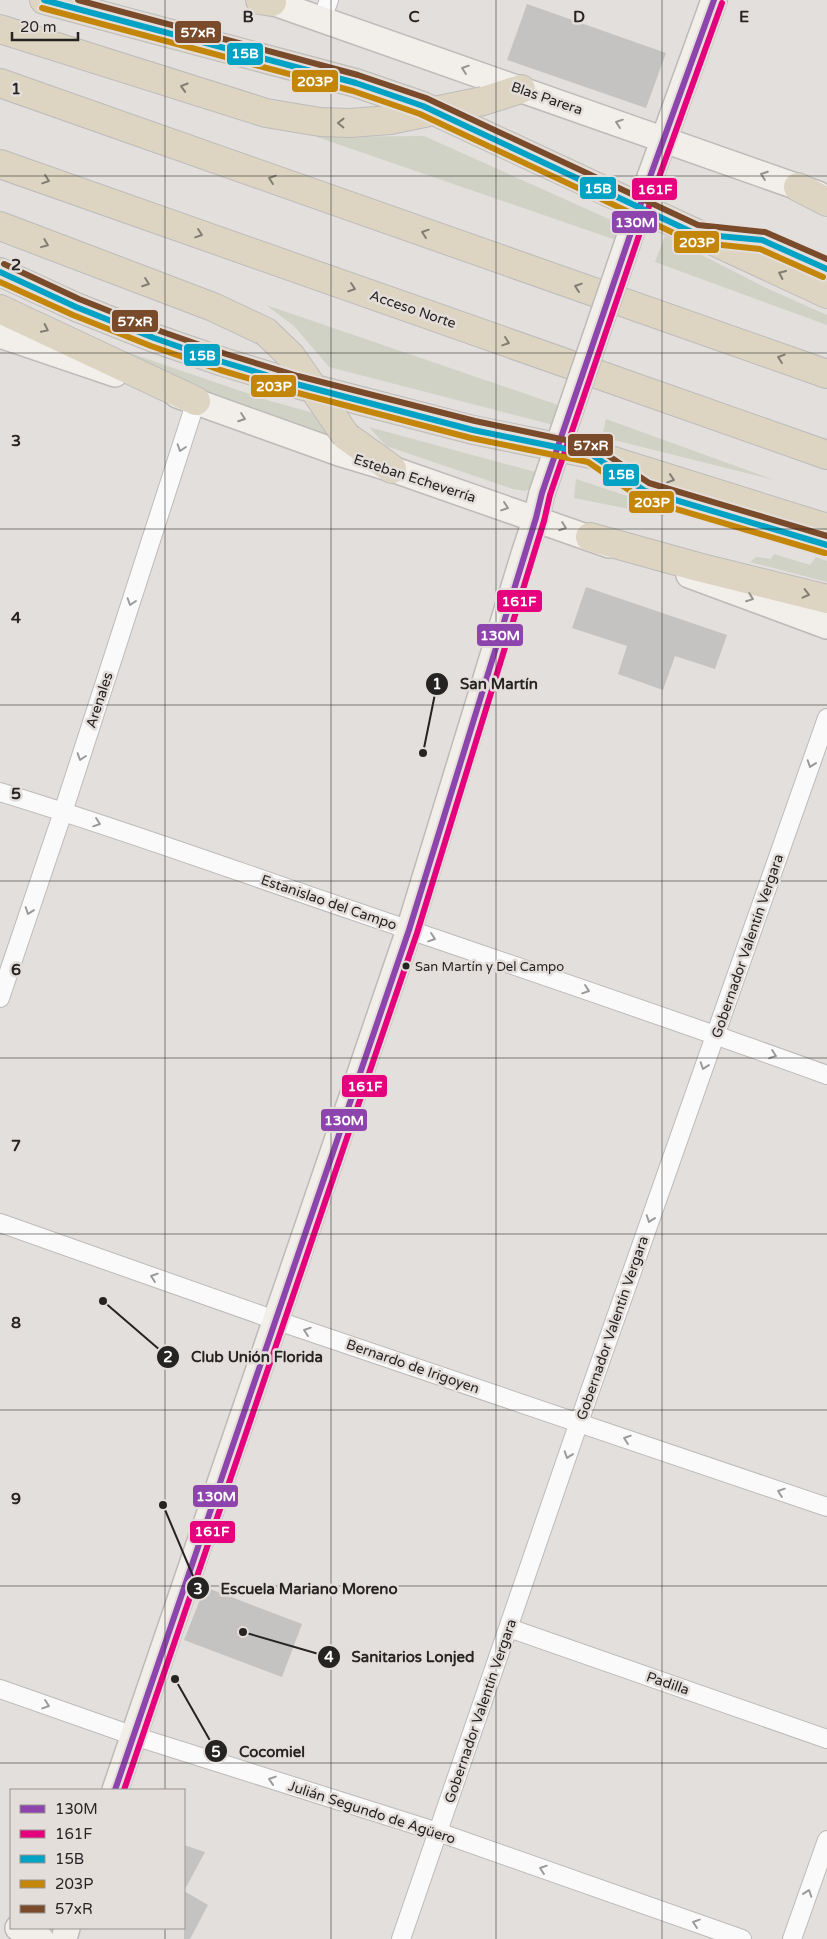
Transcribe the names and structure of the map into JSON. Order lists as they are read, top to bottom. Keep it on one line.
{"streets":{"highway":["Acceso Norte"],"street":["Blas Parera","Esteban Echeverría","Arenales","Estanislao del Campo","Gobernador Valentín Vergara","Bernardo de Irigoyen","Padilla","Julián Segundo de Agüero"]},"crossings":[["Esteban Echeverría","Arenales"],["Arenales","Estanislao del Campo"],["Estanislao del Campo","Gobernador Valentín Vergara"],["Gobernador Valentín Vergara","Bernardo de Irigoyen"],["Gobernador Valentín Vergara","Padilla"],["Gobernador Valentín Vergara","Julián Segundo de Agüero"]],"one_way":["Blas Parera","Esteban Echeverría","Arenales","Estanislao del Campo","Gobernador Valentín Vergara","Bernardo de Irigoyen"],"places":["San Martín","San Martín y Del Campo","Club Unión Florida","Escuela Mariano Moreno","Sanitarios Lonjed","Cocomiel"],"lines":["transit line 130M","transit line 15B","transit line 57xR","transit line 161F","transit line 203P"],"legend":["130M","161F","15B","203P","57xR"],"scale_bar":"20 m","grid":{"columns":["B","C","D","E"],"rows":["1","2","3","4","5","6","7","8","9"]}}
